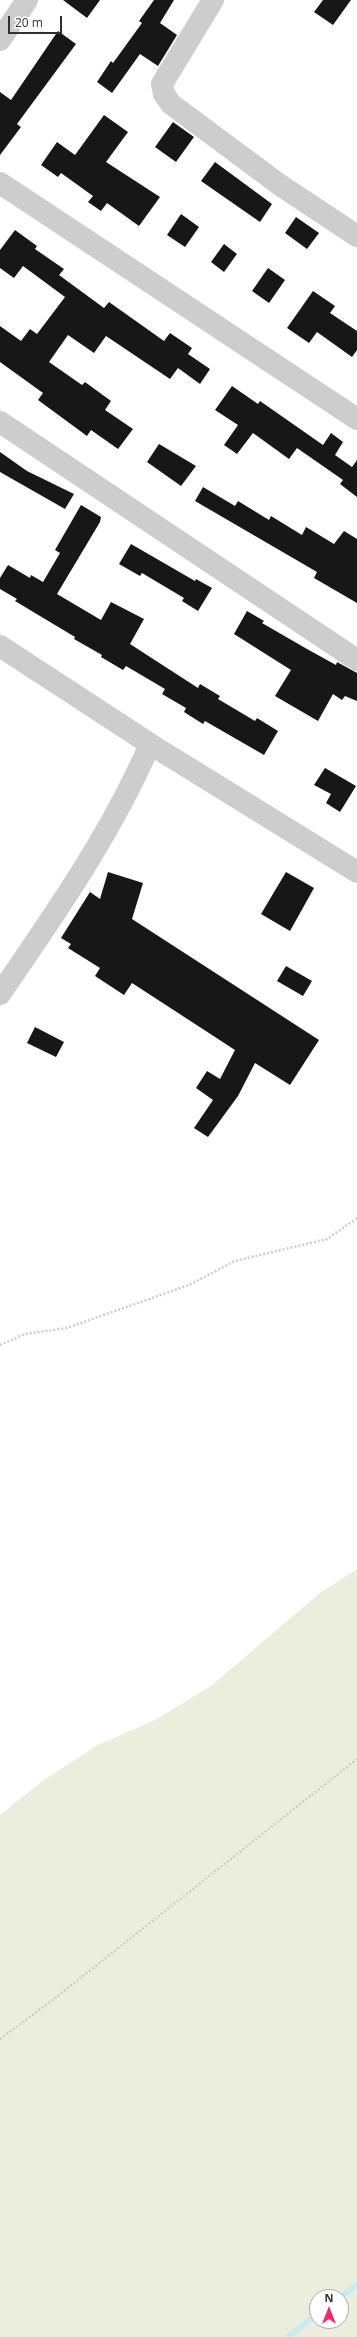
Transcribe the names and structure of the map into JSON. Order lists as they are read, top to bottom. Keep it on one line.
{"scale_bar":"20 m","north":"top"}
